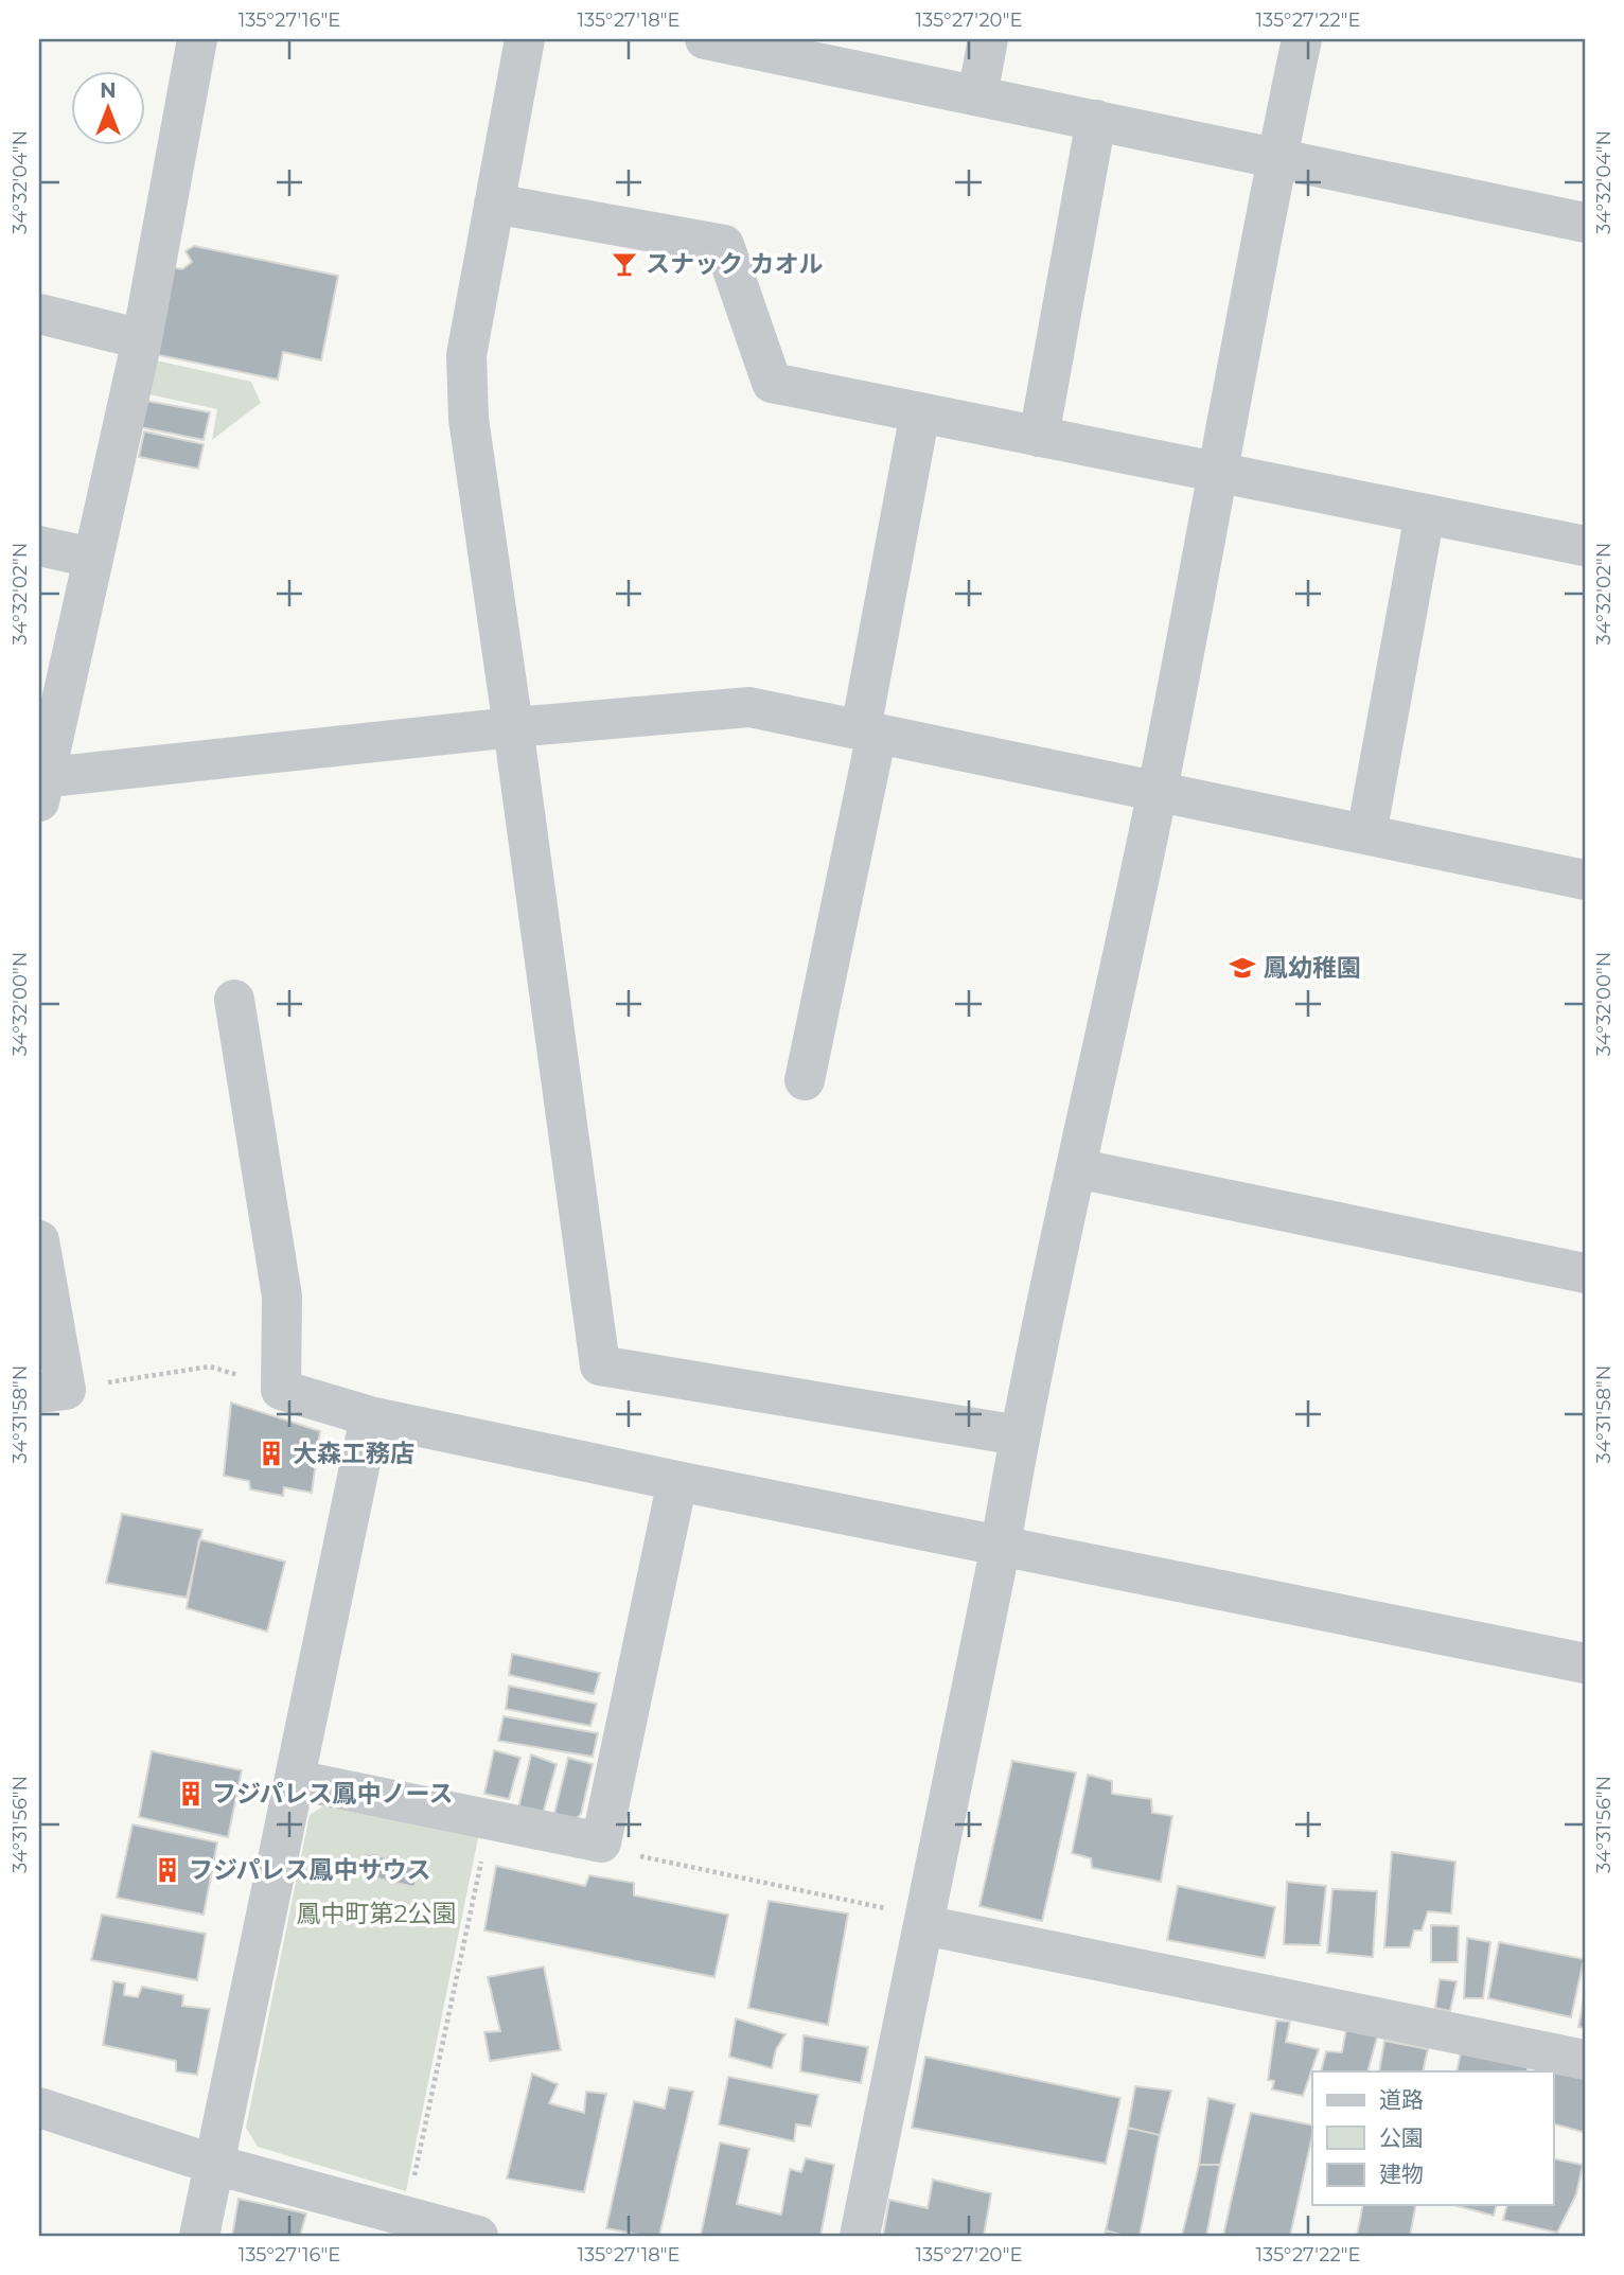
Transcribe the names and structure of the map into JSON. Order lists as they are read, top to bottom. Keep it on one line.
{"parks":["鳳中町第2公園"],"places":{"bar":["スナック カオル"],"school or university":["鳳幼稚園"],"building":["大森工務店","フジパレス鳳中ノース","フジパレス鳳中サウス"]},"legend":["道路","公園","建物"],"north":"top","coordinates":["135°27'16\"E","135°27'18\"E","135°27'20\"E","135°27'22\"E","34°32'04\"N","34°32'02\"N","34°32'00\"N","34°31'58\"N","34°31'56\"N"]}
